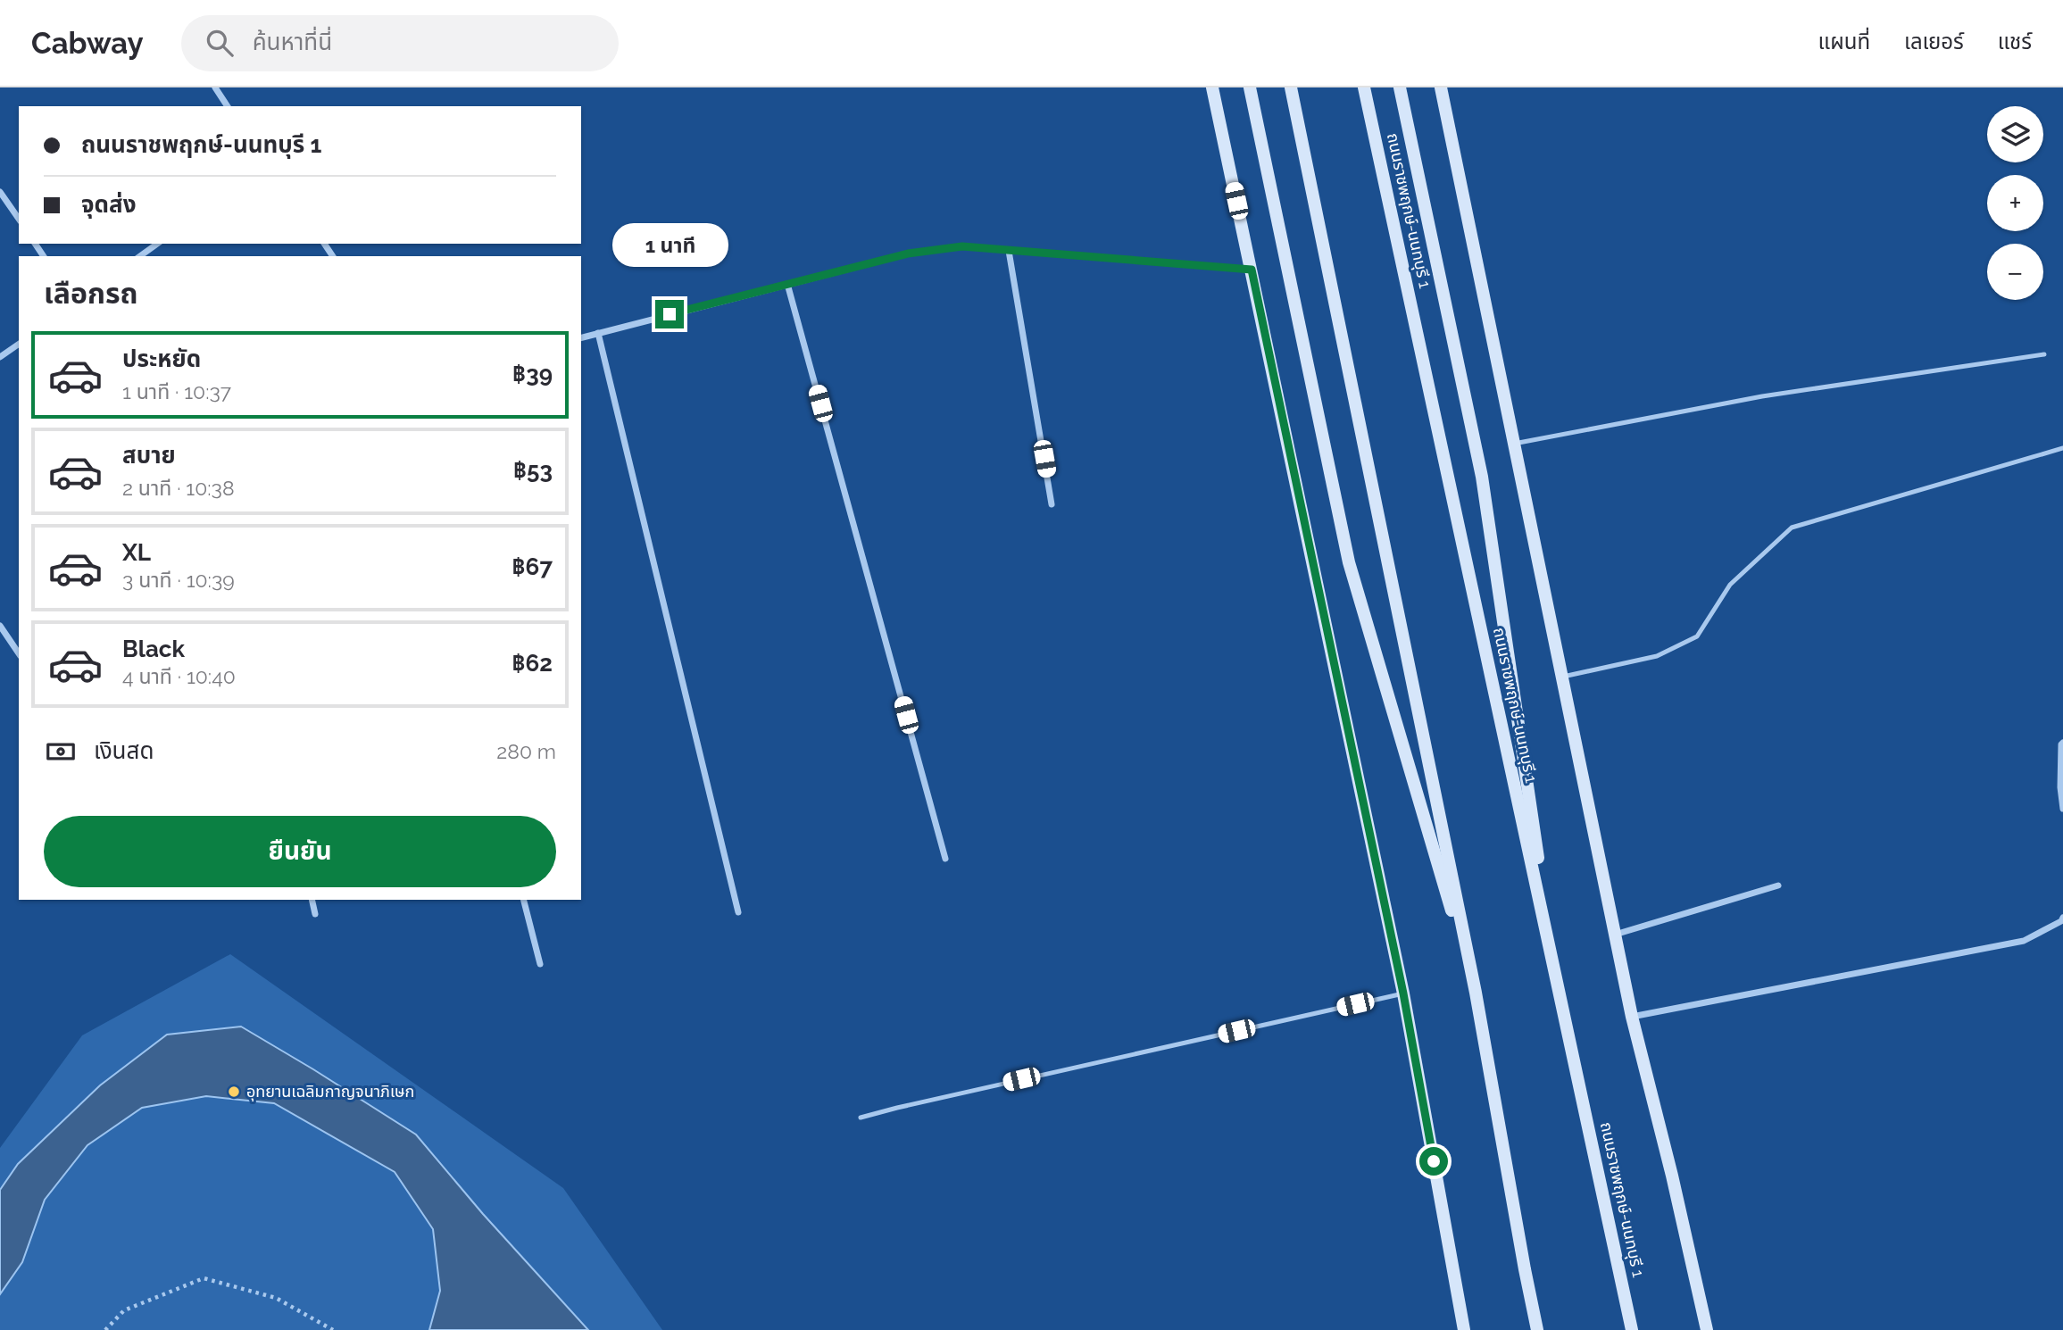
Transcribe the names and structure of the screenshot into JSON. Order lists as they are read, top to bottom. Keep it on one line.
{"streets":{"main road":["ถนนราชพฤกษ์-นนทบุรี 1"]},"places":["อุทยานเฉลิมกาญจนาภิเษก"],"page":{"header":"Cabway","search":"ค้นหาที่นี่","nav":["แผนที่","เลเยอร์","แชร์"],"map_buttons":["+","−"],"banner":["ถนนราชพฤกษ์-นนทบุรี 1","จุดส่ง"],"bubble":"1 นาที","heading":"เลือกรถ","list":[{"name":"ประหยัด","note":"1 นาที · 10:37","value":"฿39"},{"name":"สบาย","note":"2 นาที · 10:38","value":"฿53"},{"name":"XL","note":"3 นาที · 10:39","value":"฿67"},{"name":"Black","note":"4 นาที · 10:40","value":"฿62"}],"pay":["เงินสด","280 m"],"buttons":"ยืนยัน"}}
